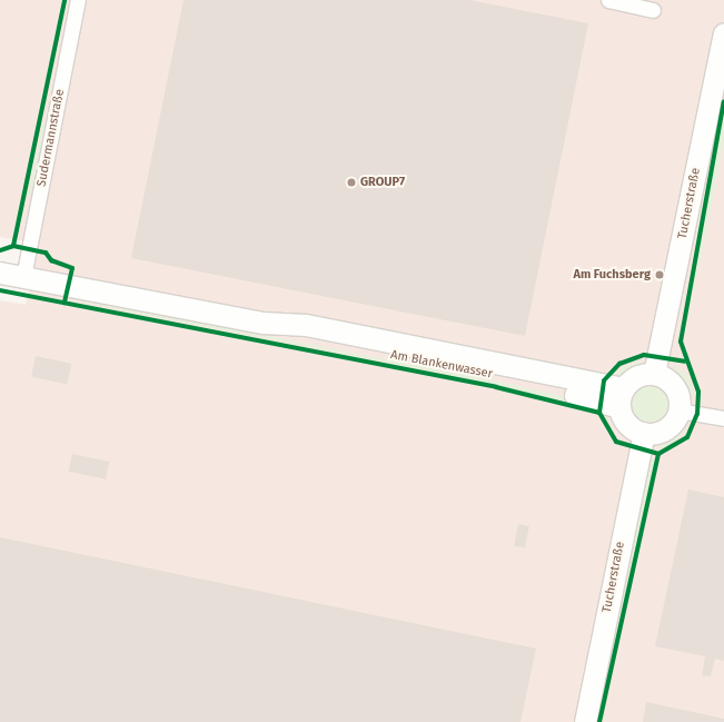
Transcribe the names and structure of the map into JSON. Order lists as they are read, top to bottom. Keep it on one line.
{"streets":{"main road":["Tucherstraße","Am Blankenwasser"],"street":["Sudermannstraße"]},"crossings":[["Sudermannstraße","Am Blankenwasser"],["Tucherstraße","Am Blankenwasser"]],"places":["GROUP7","Am Fuchsberg"]}
